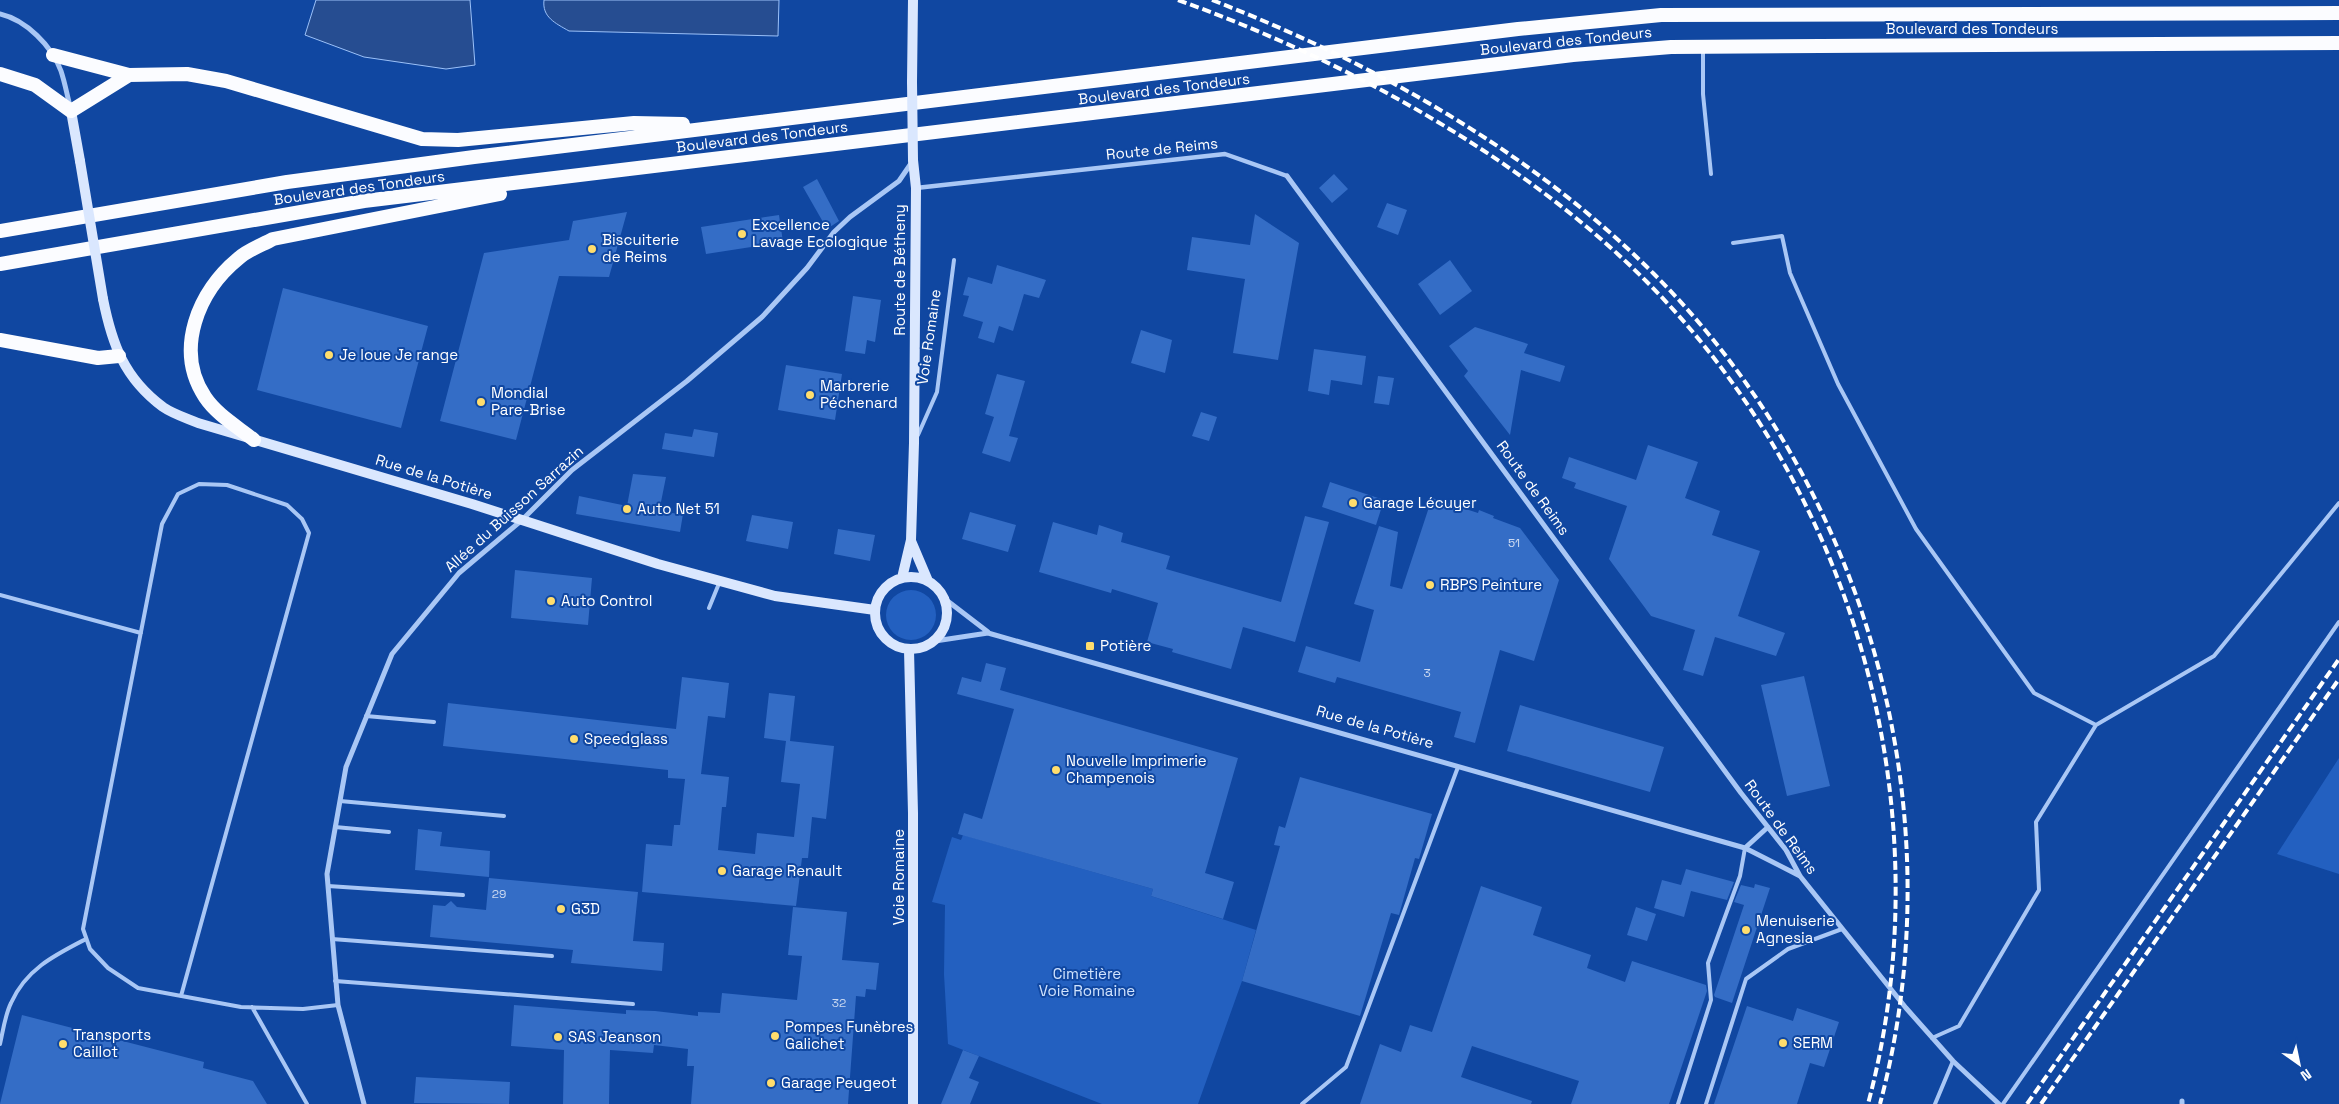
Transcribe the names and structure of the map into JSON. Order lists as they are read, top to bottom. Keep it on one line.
{"streets":{"highway":["Boulevard des Tondeurs"],"main road":["Route de Bétheny","Voie Romaine","Rue de la Potière"],"street":["Route de Reims","Allée du Buisson Sarrazin"]},"crossings":[["Route de Reims","Route de Bétheny"],["Route de Reims","Rue de la Potière"],["Route de Bétheny","Voie Romaine"],["Route de Bétheny","Rue de la Potière"],["Route de Bétheny","Allée du Buisson Sarrazin"],["Voie Romaine","Rue de la Potière"],["Rue de la Potière","Allée du Buisson Sarrazin"]],"parks":["Cimetière Voie Romaine"],"places":{"other":["Excellence Lavage Ecologique","Biscuiterie de Reims","Je loue Je range","Marbrerie Péchenard","Mondial Pare-Brise","Garage Lécuyer","Auto Net 51","RBPS Peinture","Auto Control","Speedglass","Nouvelle Imprimerie Champenois","Garage Renault","G3D","Menuiserie Agnesia","Pompes Funèbres Galichet","SAS Jeanson","SERM","Transports Caillot","Garage Peugeot"],"transit":["Potière"]},"house_numbers":["51","3","29","32"],"north":"bottom right"}
